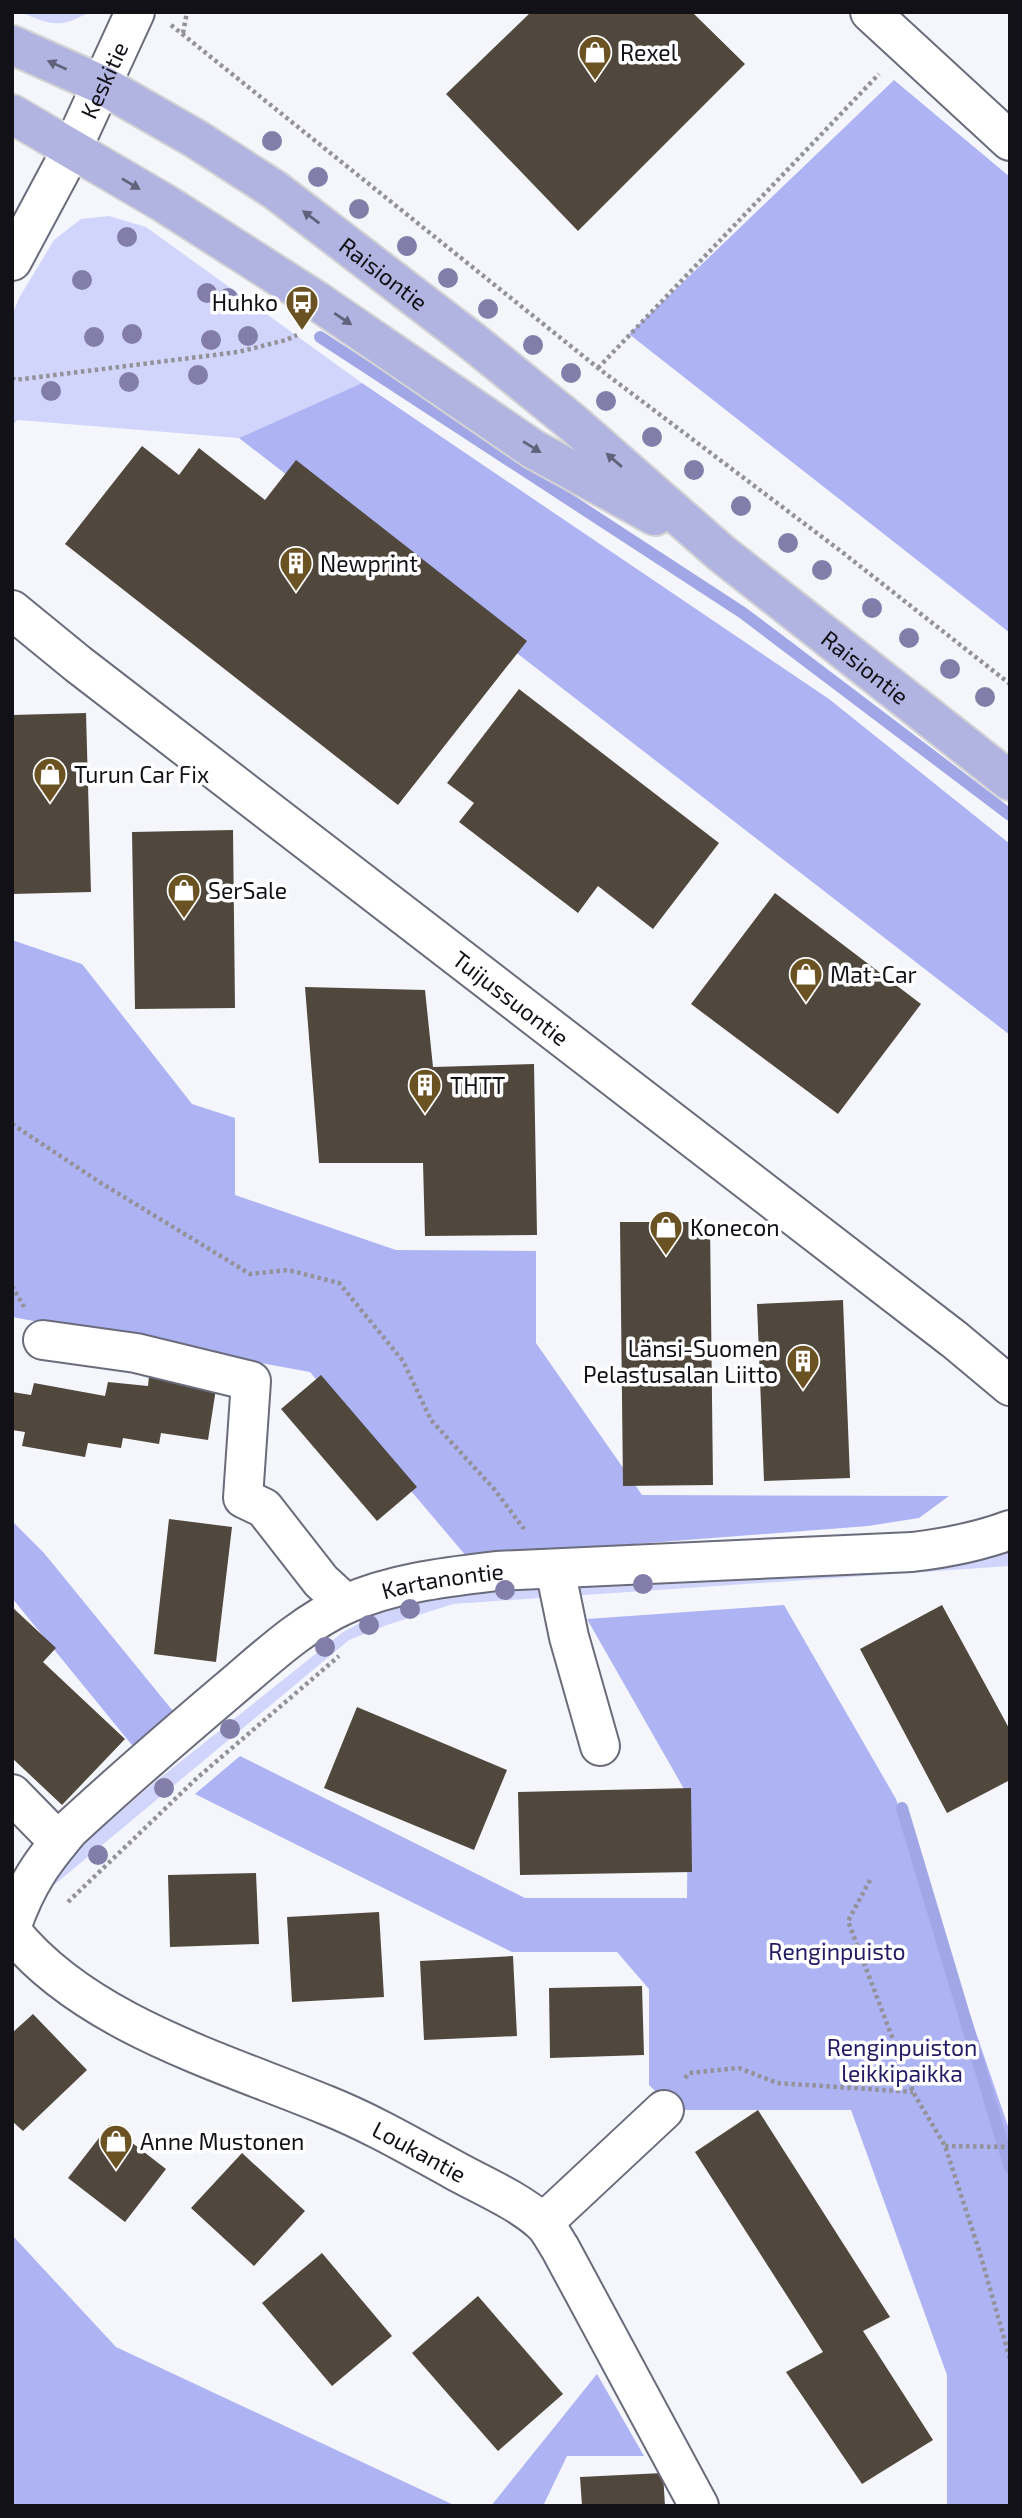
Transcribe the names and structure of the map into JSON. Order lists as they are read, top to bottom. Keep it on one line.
{"streets":{"main road":["Raisiontie"],"street":["Keskitie","Tuijussuontie","Kartanontie","Loukantie"]},"crossings":[["Keskitie","Raisiontie"],["Kartanontie","Loukantie"]],"parks":["Renginpuisto","Renginpuiston leikkipaikka"],"places":{"shop":["Rexel","Turun Car Fix","SerSale","Mat-Car","Konecon","Anne Mustonen"],"bus stop":["Huhko"],"building":["Newprint","THTT","Länsi-Suomen Pelastusalan Liitto"]}}
